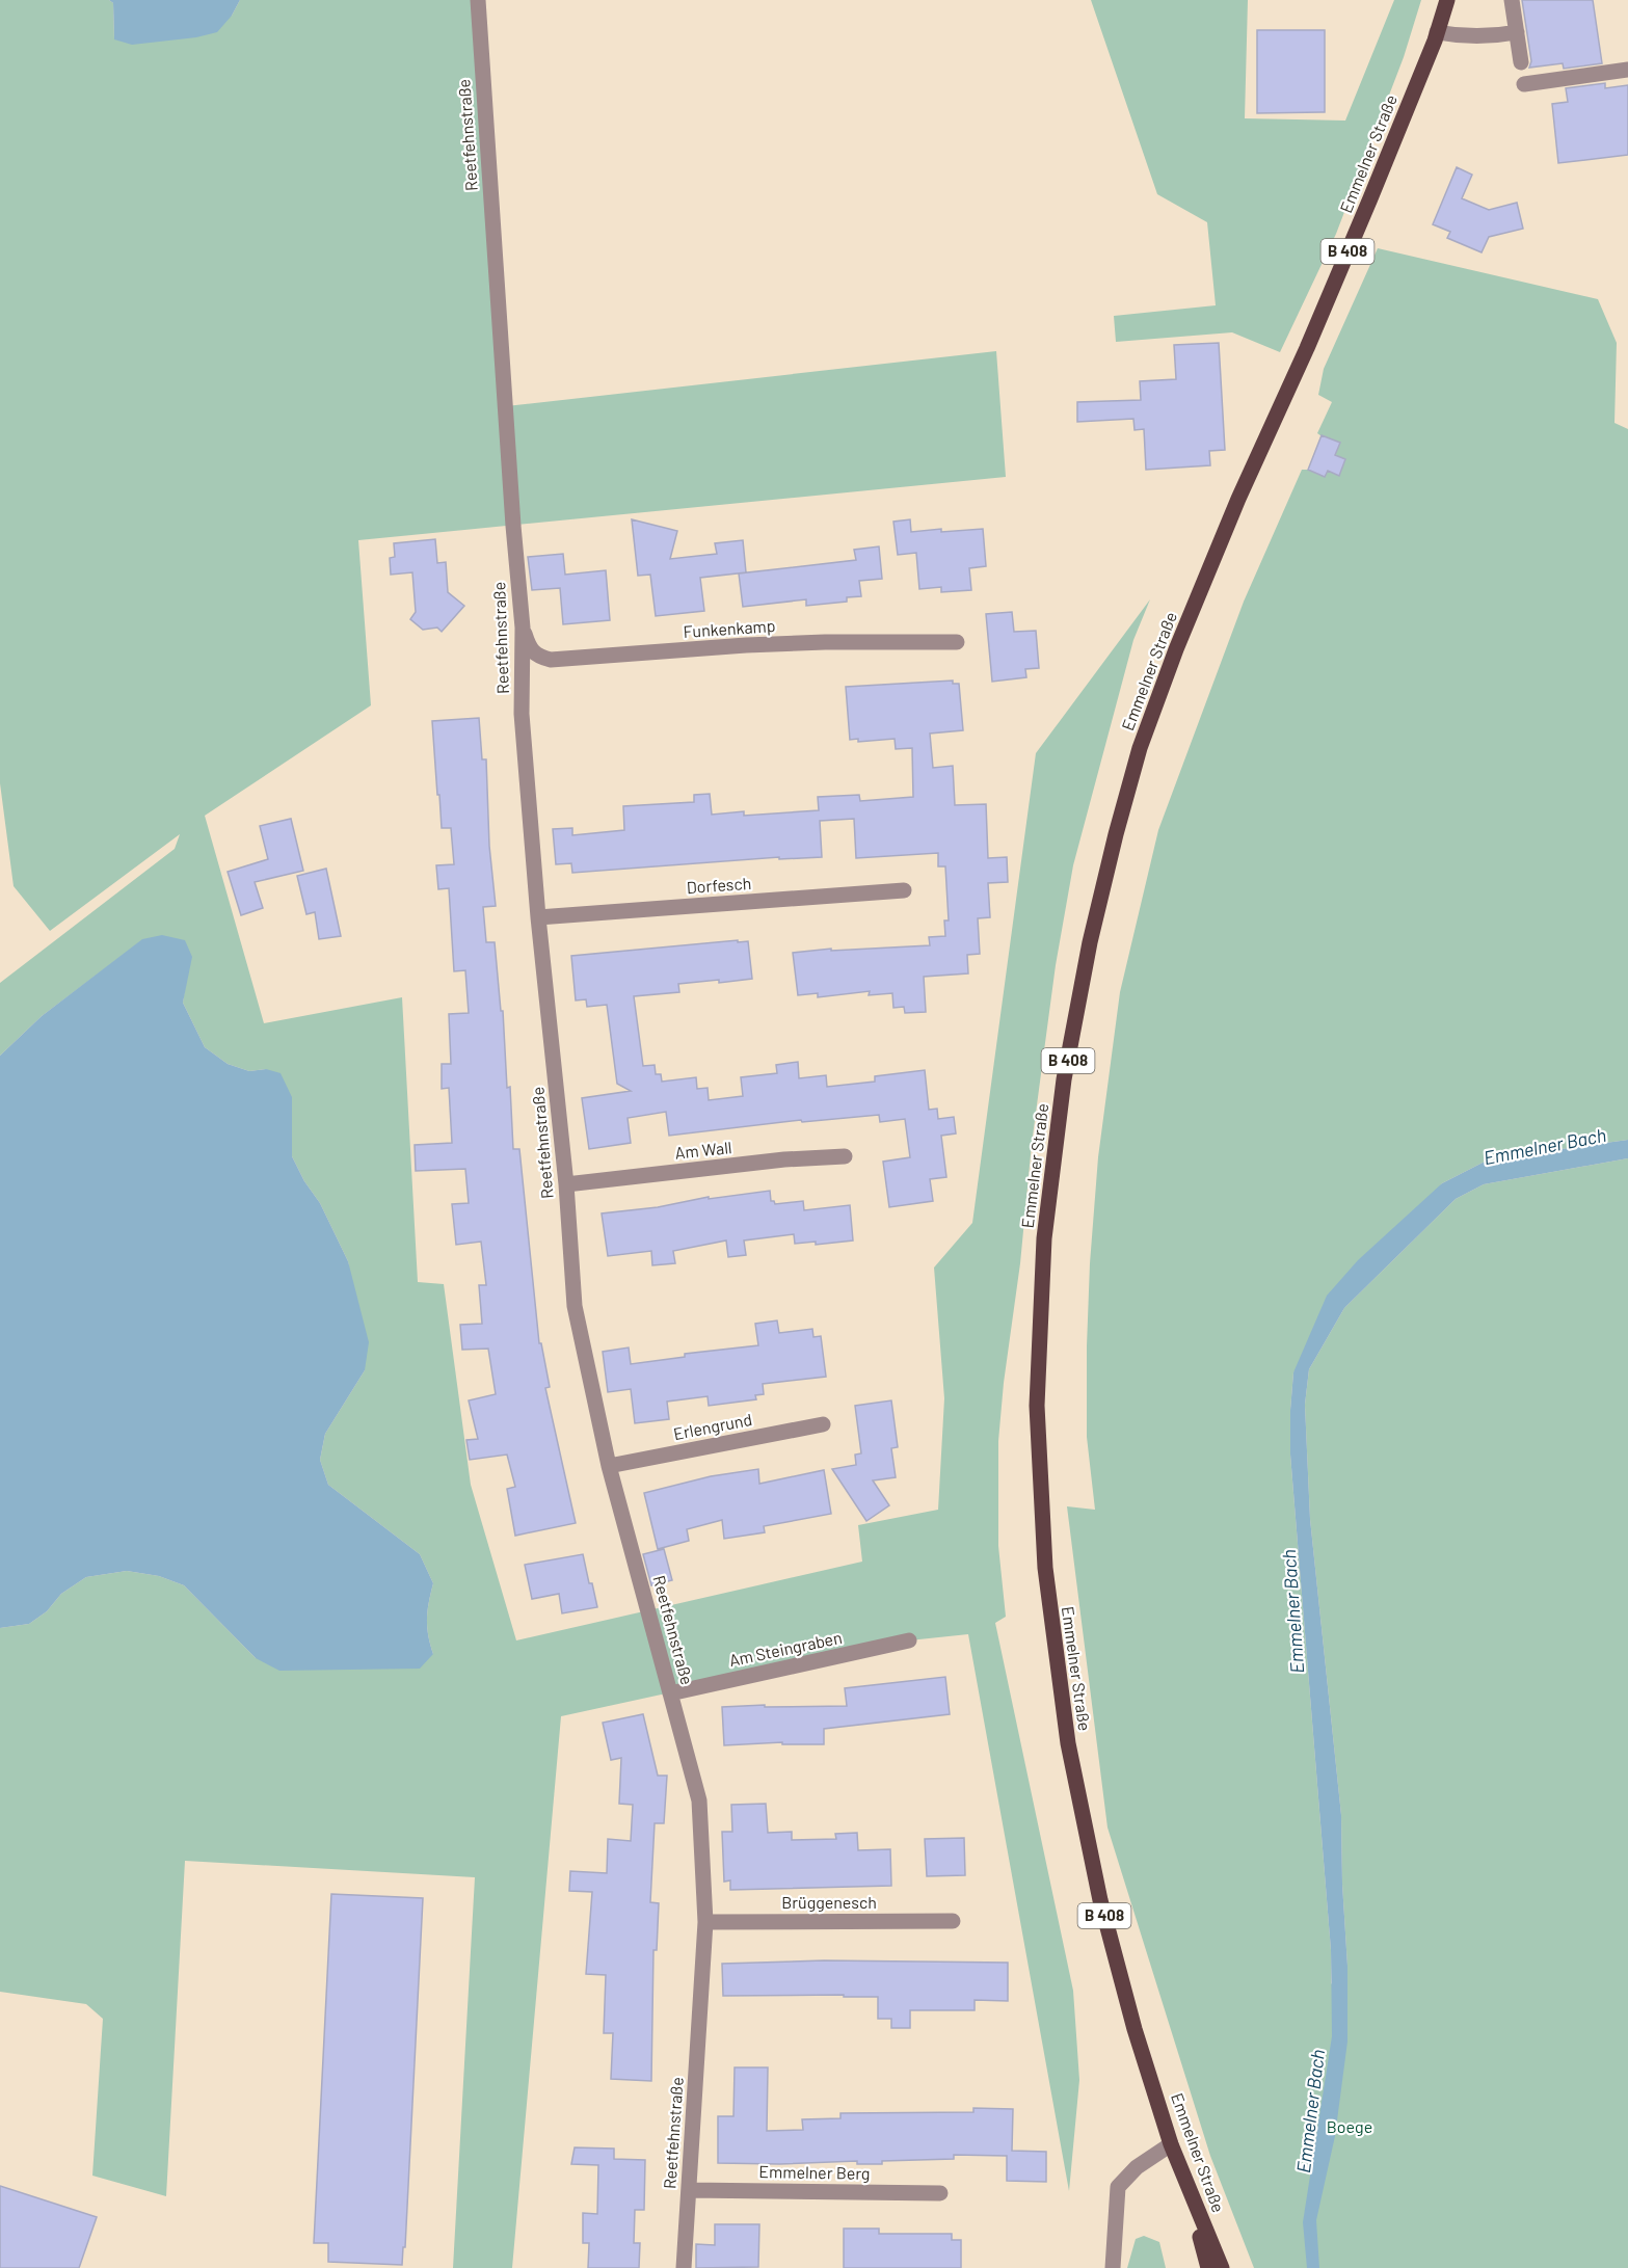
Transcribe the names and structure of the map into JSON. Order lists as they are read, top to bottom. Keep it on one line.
{"streets":{"main road":["Emmelner Straße","B 408"],"street":["Reetfehnstraße","Funkenkamp","Dorfesch","Am Wall","Erlengrund","Am Steingraben","Brüggenesch","Emmelner Berg"]},"crossings":[["Reetfehnstraße","Funkenkamp"],["Reetfehnstraße","Dorfesch"],["Reetfehnstraße","Am Wall"],["Reetfehnstraße","Erlengrund"],["Reetfehnstraße","Am Steingraben"],["Reetfehnstraße","Brüggenesch"],["Reetfehnstraße","Emmelner Berg"]],"water":["Emmelner Bach"],"parks":["Boege"]}
